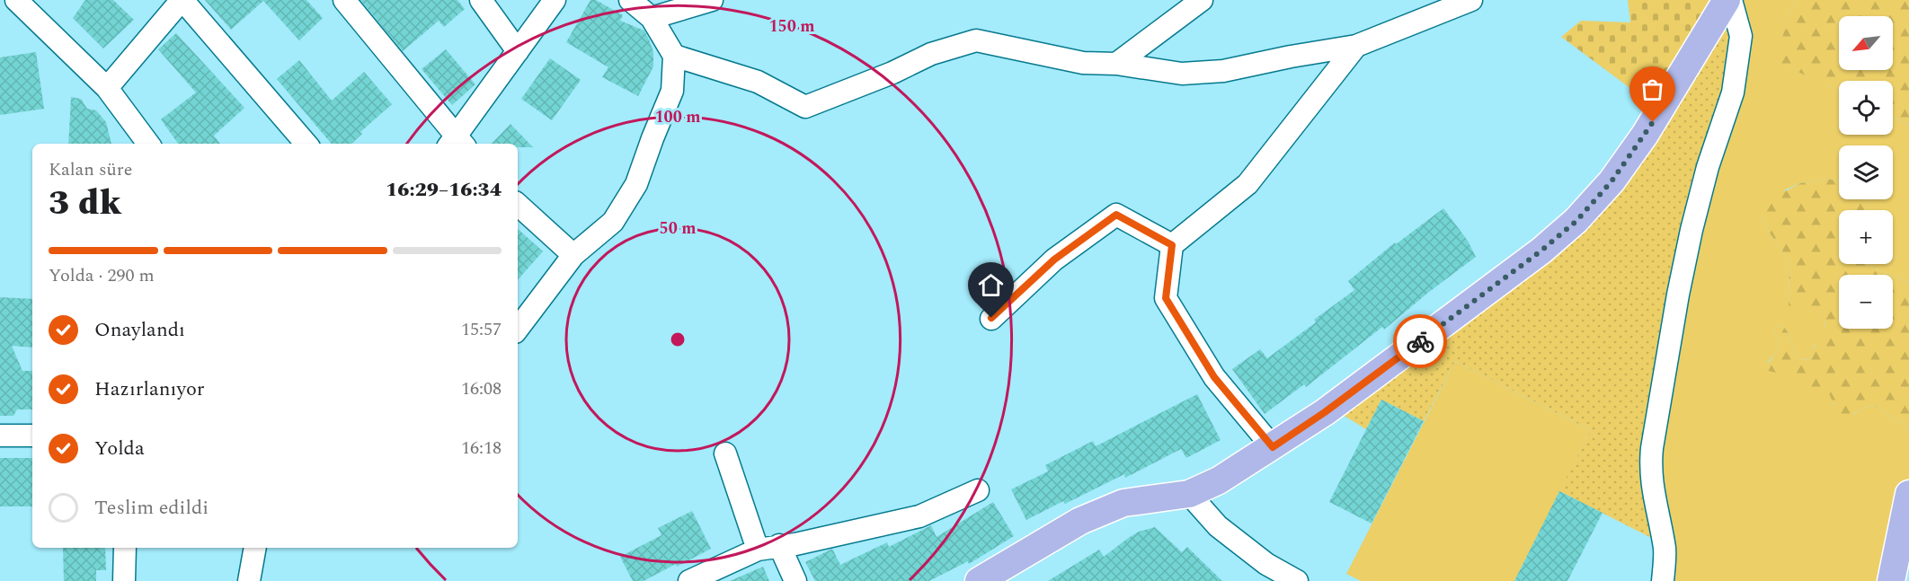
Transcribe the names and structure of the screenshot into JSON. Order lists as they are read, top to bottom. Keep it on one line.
{"north":"bottom left","page":{"map_buttons":["+","−"],"heading":["3 dk","Kalan süre","16:29–16:34"],"bar":"Yolda · 290 m","list":[["Onaylandı","15:57"],["Hazırlanıyor","16:08"],["Yolda","16:18"],"Teslim edildi"]},"rings":["150 m","100 m","50 m"]}
